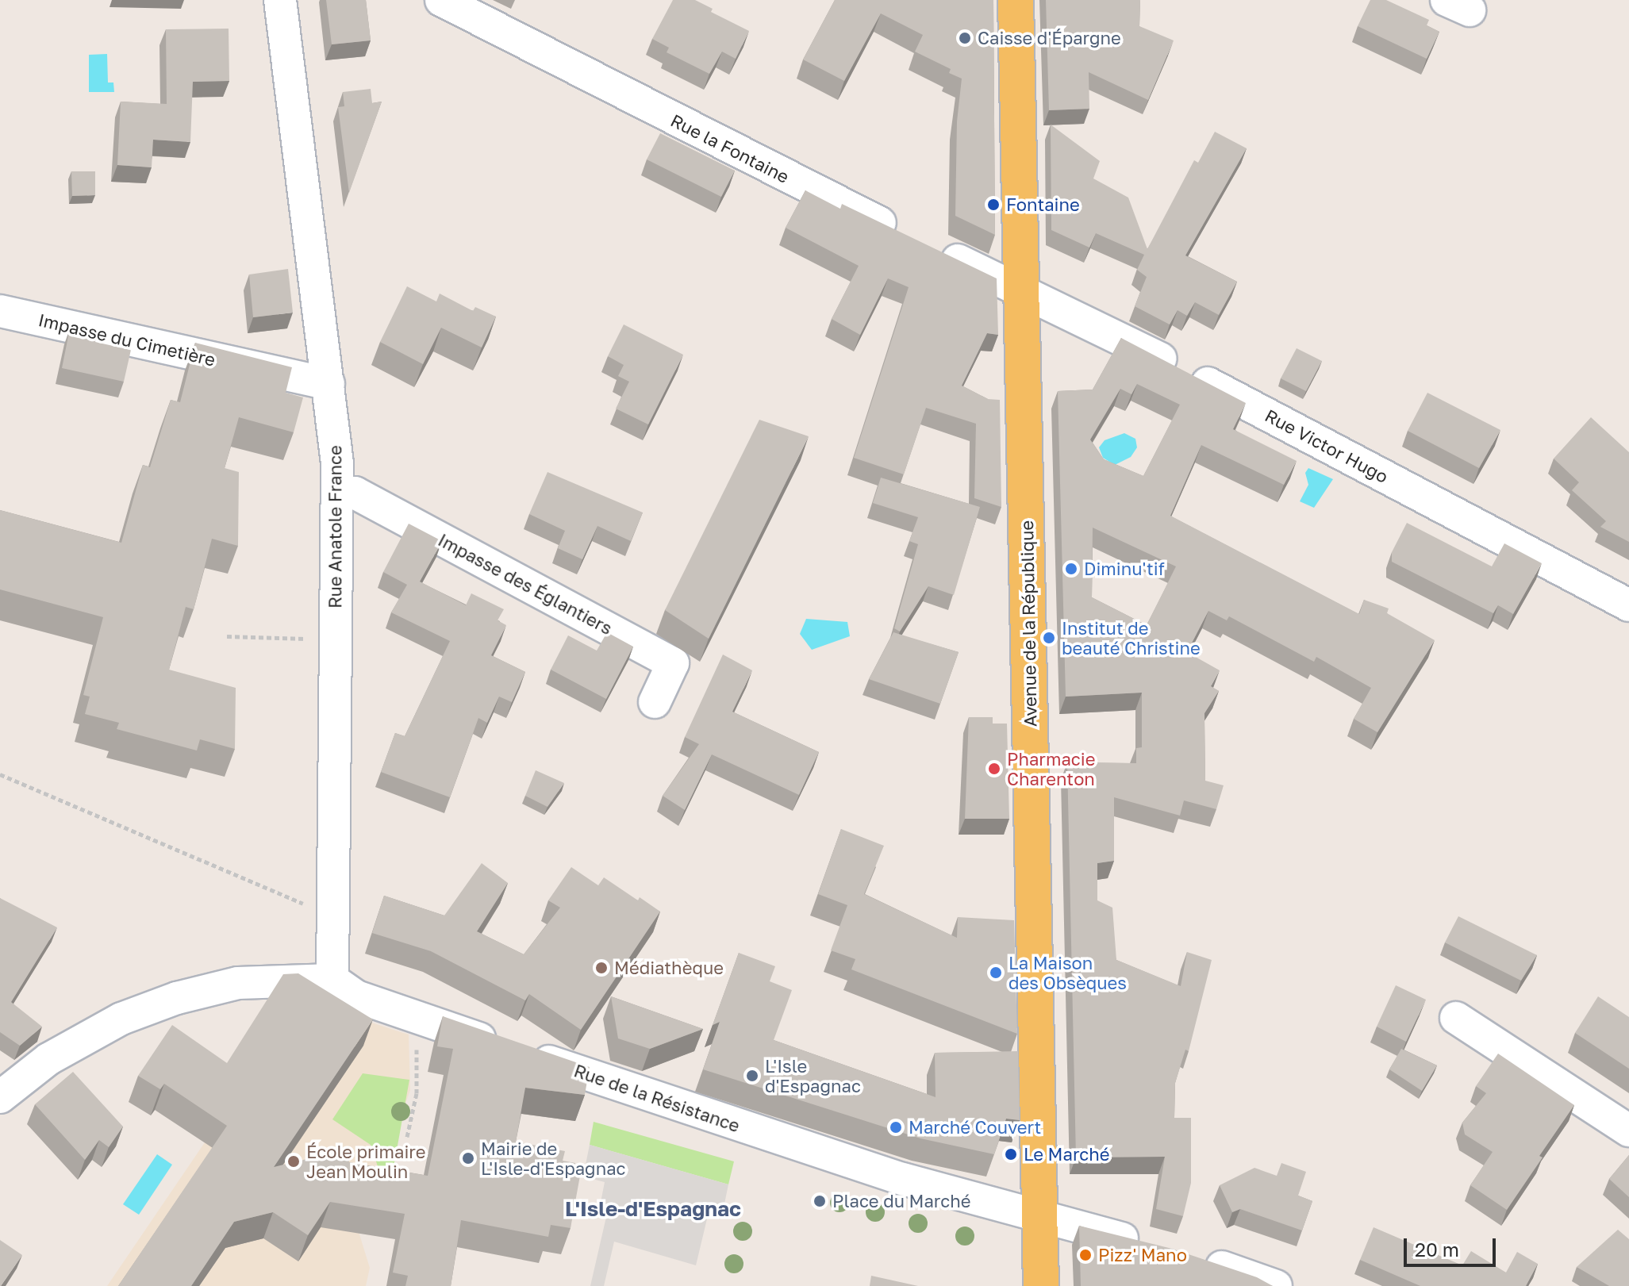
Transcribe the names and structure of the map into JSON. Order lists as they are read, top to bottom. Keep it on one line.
{"streets":{"main road":["Avenue de la République"],"street":["Rue la Fontaine","Impasse du Cimetière","Rue Victor Hugo","Rue Anatole France","Impasse des Églantiers","Rue de la Résistance"]},"crossings":[["Rue la Fontaine","Rue Victor Hugo"],["Rue la Fontaine","Avenue de la République"],["Impasse du Cimetière","Rue Anatole France"],["Rue Victor Hugo","Avenue de la République"],["Rue Anatole France","Impasse des Églantiers"],["Rue Anatole France","Rue de la Résistance"],["Avenue de la République","Rue de la Résistance"]],"districts":["L'Isle-d'Espagnac"],"places":["Caisse d'Épargne","Fontaine","Diminu'tif","Institut de beauté Christine","Pharmacie Charenton","Médiathèque","La Maison des Obsèques","L'Isle d'Espagnac","Marché Couvert","Le Marché","Mairie de L'Isle-d'Espagnac","École primaire Jean Moulin","Place du Marché","Pizz' Mano"],"scale_bar":"20 m"}
